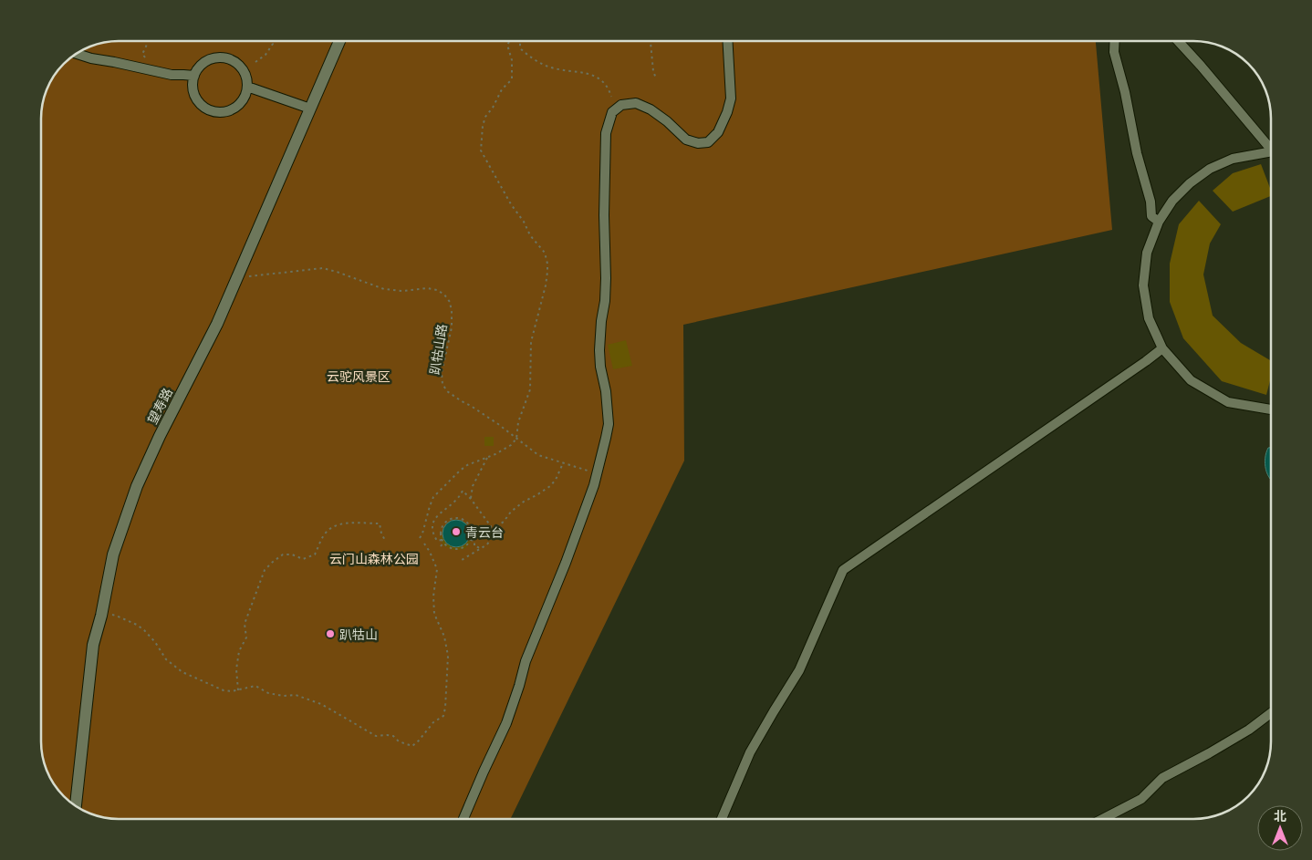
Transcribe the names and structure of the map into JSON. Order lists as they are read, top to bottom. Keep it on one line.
{"streets":{"street":["望寿路"],"path":["趴牯山路"]},"crossings":[["趴牯山路","望寿路"]],"parks":["云驼风景区","云门山森林公园"],"places":["青云台","趴牯山"],"north":"top"}
